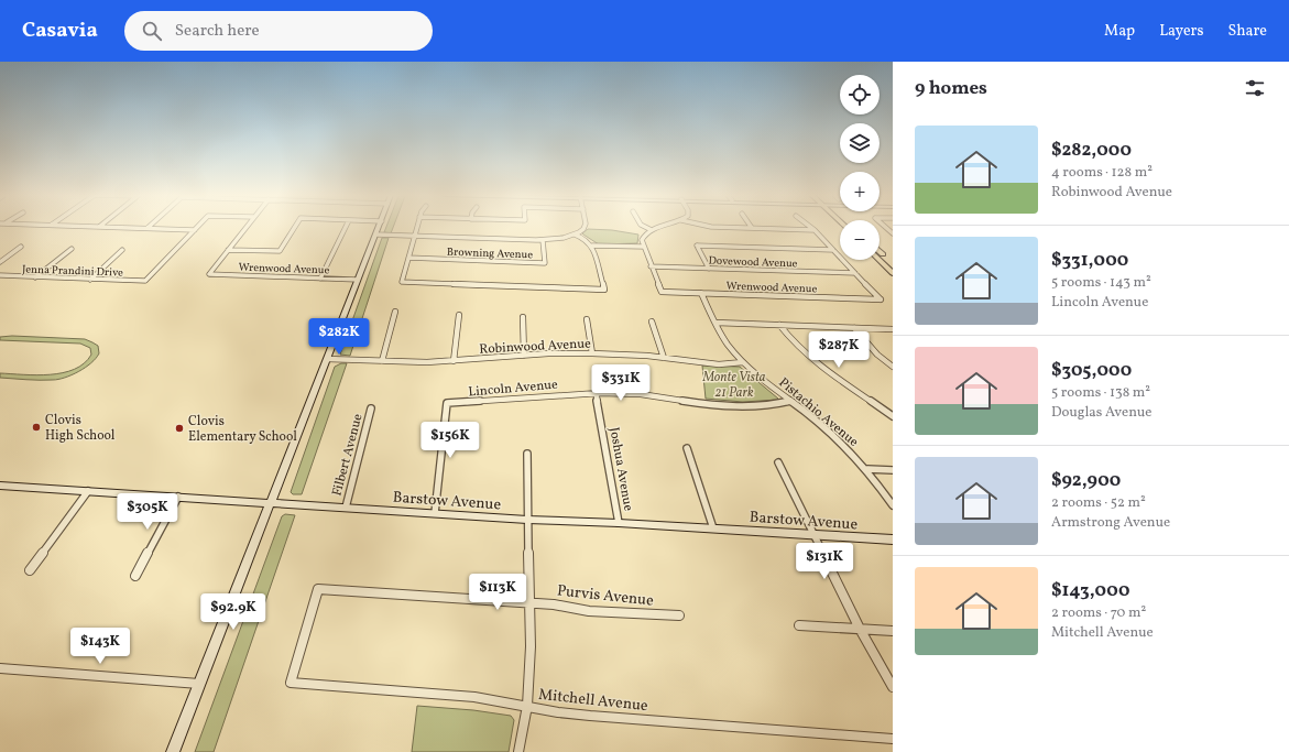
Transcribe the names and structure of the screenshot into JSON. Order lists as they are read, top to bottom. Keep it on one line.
{"streets":{"street":["Browning Avenue","Dovewood Avenue","Wrenwood Avenue","Jenna Prandini Drive","Robinwood Avenue","Lincoln Avenue","Pistachio Avenue","Filbert Avenue","Joshua Avenue","Barstow Avenue","Purvis Avenue","Mitchell Avenue"]},"crossings":[["Dovewood Avenue","Wrenwood Avenue"],["Wrenwood Avenue","Pistachio Avenue"],["Robinwood Avenue","Pistachio Avenue"],["Lincoln Avenue","Pistachio Avenue"],["Lincoln Avenue","Joshua Avenue"],["Lincoln Avenue","Barstow Avenue"],["Filbert Avenue","Barstow Avenue"],["Joshua Avenue","Barstow Avenue"],["Purvis Avenue","Mitchell Avenue"]],"parks":["Monte Vista 21 Park"],"places":["Clovis High School","Clovis Elementary School"],"page":{"header":"Casavia","search":"Search here","nav":["Map","Layers","Share"],"heading":"9 homes","map_buttons":["+","−"],"list":[{"name":"$282,000","note":"4 rooms · 128 m² · Robinwood Avenue"},{"name":"$331,000","note":"5 rooms · 143 m² · Lincoln Avenue"},{"name":"$305,000","note":"5 rooms · 138 m² · Douglas Avenue"},{"name":"$92,900","note":"2 rooms · 52 m² · Armstrong Avenue"},{"name":"$143,000","note":"2 rooms · 70 m² · Mitchell Avenue"}],"price":["$282K","$287K","$331K","$156K","$305K","$131K","$113K","$92.9K","$143K"]}}
